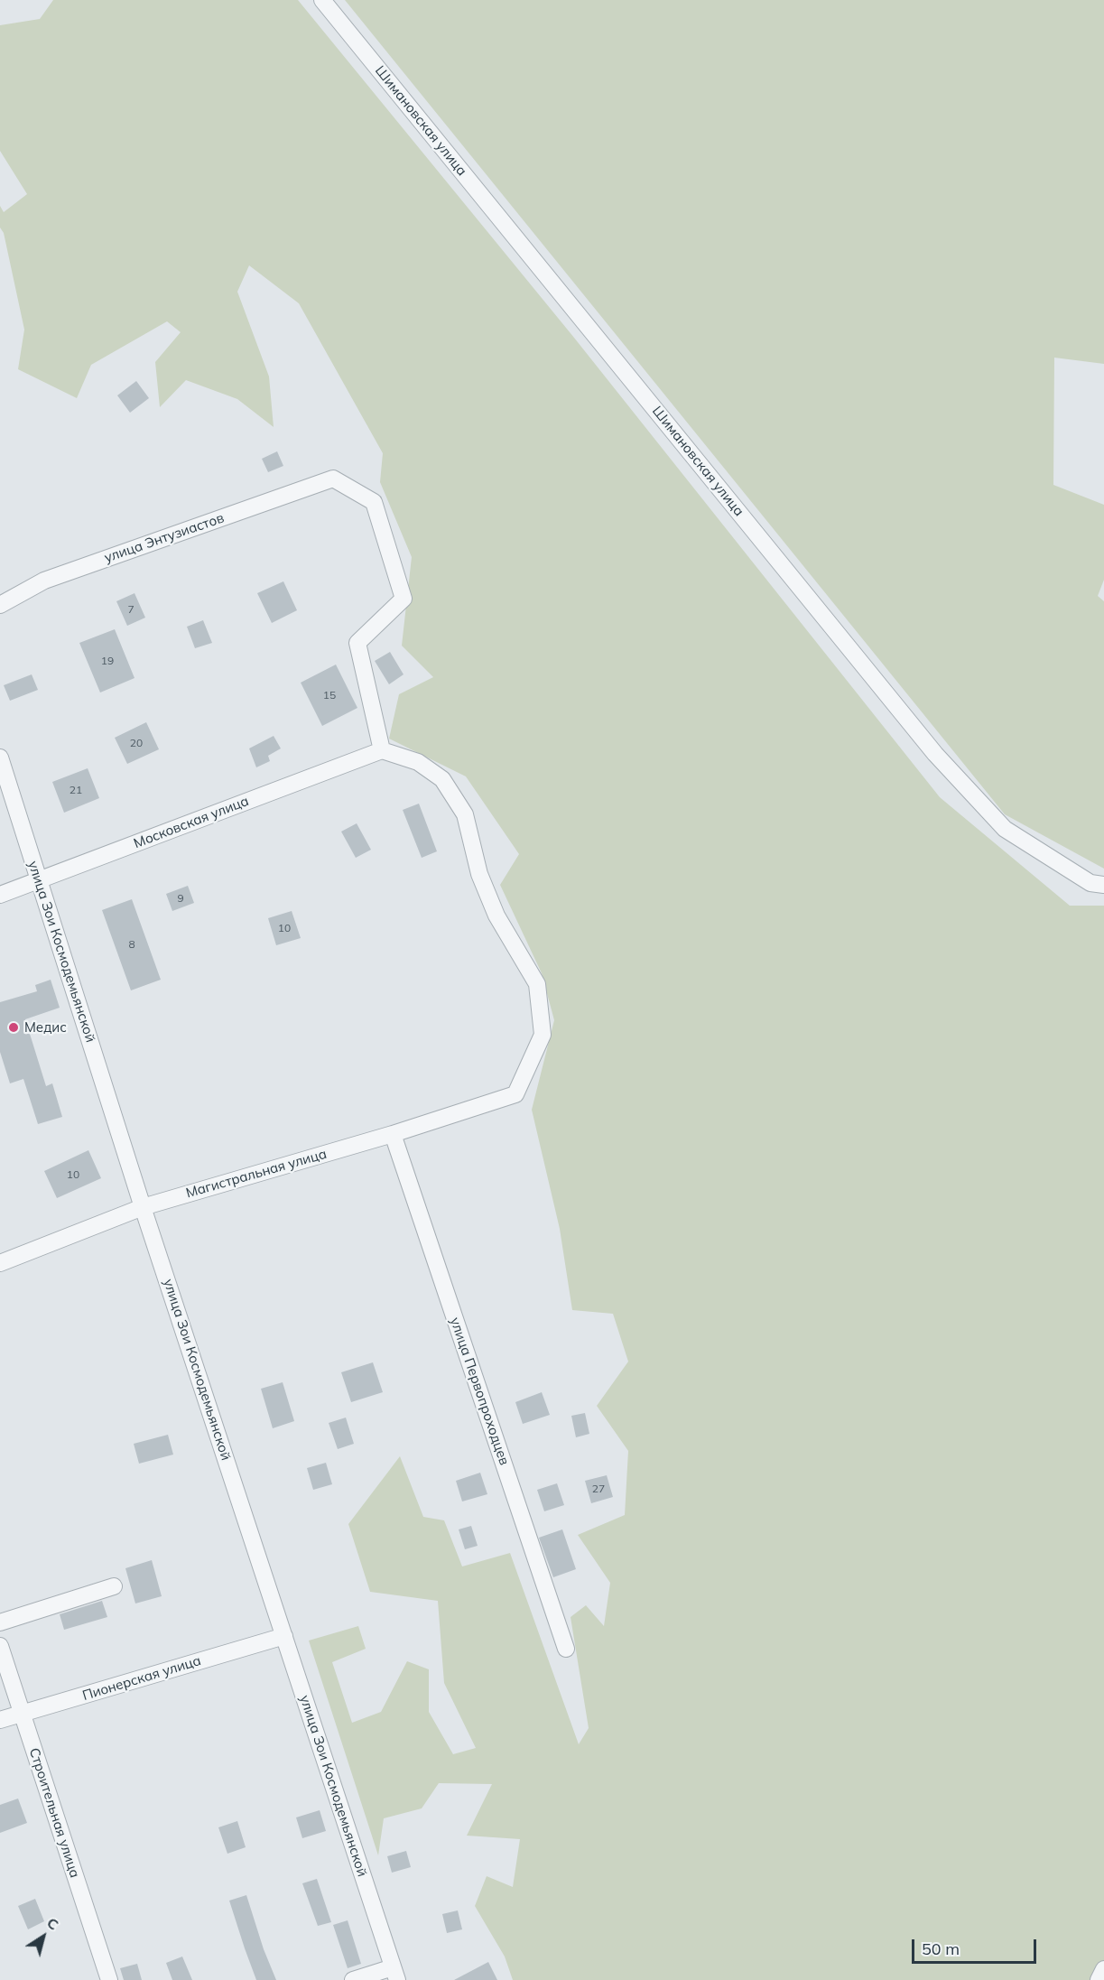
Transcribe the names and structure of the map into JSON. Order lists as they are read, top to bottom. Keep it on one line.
{"streets":{"street":["Шимановская улица","улица Энтузиастов","Московская улица","улица Зои Космодемьянской","Магистральная улица","улица Первопроходцев","Пионерская улица","Строительная улица"]},"crossings":[["улица Энтузиастов","Московская улица"],["улица Энтузиастов","Магистральная улица"],["Московская улица","улица Зои Космодемьянской"],["Московская улица","Магистральная улица"],["улица Зои Космодемьянской","Магистральная улица"],["улица Зои Космодемьянской","Пионерская улица"],["Магистральная улица","улица Первопроходцев"],["Пионерская улица","Строительная улица"]],"places":["Медис"],"house_numbers":["7","19","15","20","21","9","10","8","10","27"],"scale_bar":"50 m","north":"top right"}
